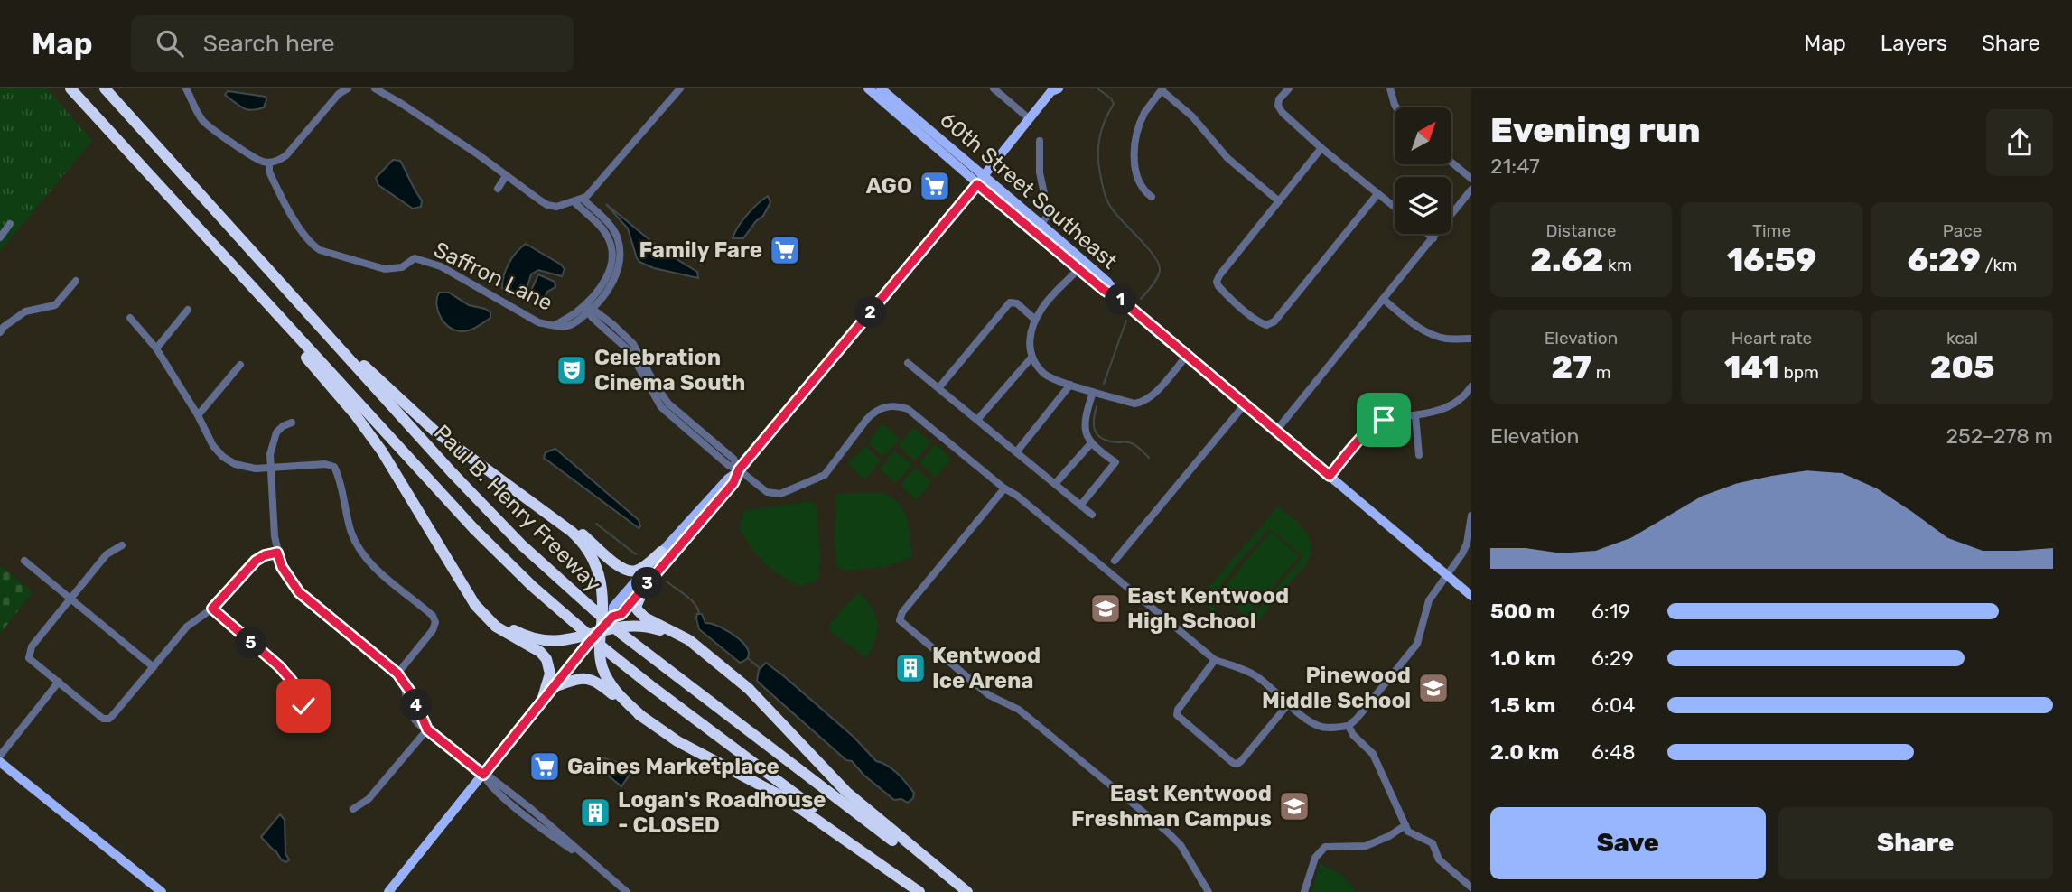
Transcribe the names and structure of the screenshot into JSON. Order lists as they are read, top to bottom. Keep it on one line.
{"streets":{"highway":["Paul B. Henry Freeway"],"main road":["60th Street Southeast"],"street":["Saffron Lane"]},"places":{"supermarket":["AGO","Family Fare","Gaines Marketplace"],"theatre":["Celebration Cinema South"],"school or university":["East Kentwood High School","Pinewood Middle School","East Kentwood Freshman Campus"],"building":["Kentwood Ice Arena","Logan's Roadhouse - CLOSED"]},"north":"top right","page":{"header":"Map","search":"Search here","nav":["Map","Layers","Share"],"heading":["Evening run","21:47"],"stats":[["Distance","2.62 km"],["Time","16:59"],["Pace","6:29 /km"],["Elevation","27 m"],["Heart rate","141 bpm"],["kcal","205"]],"pins":["1","2","3","5","4"],"chart":["Elevation","252–278 m"],"list":[{"name":"500 m","note":"6:19"},{"name":"1.0 km","note":"6:29"},{"name":"1.5 km","note":"6:04"},{"name":"2.0 km","note":"6:48"}],"buttons":["Save","Share"]}}
